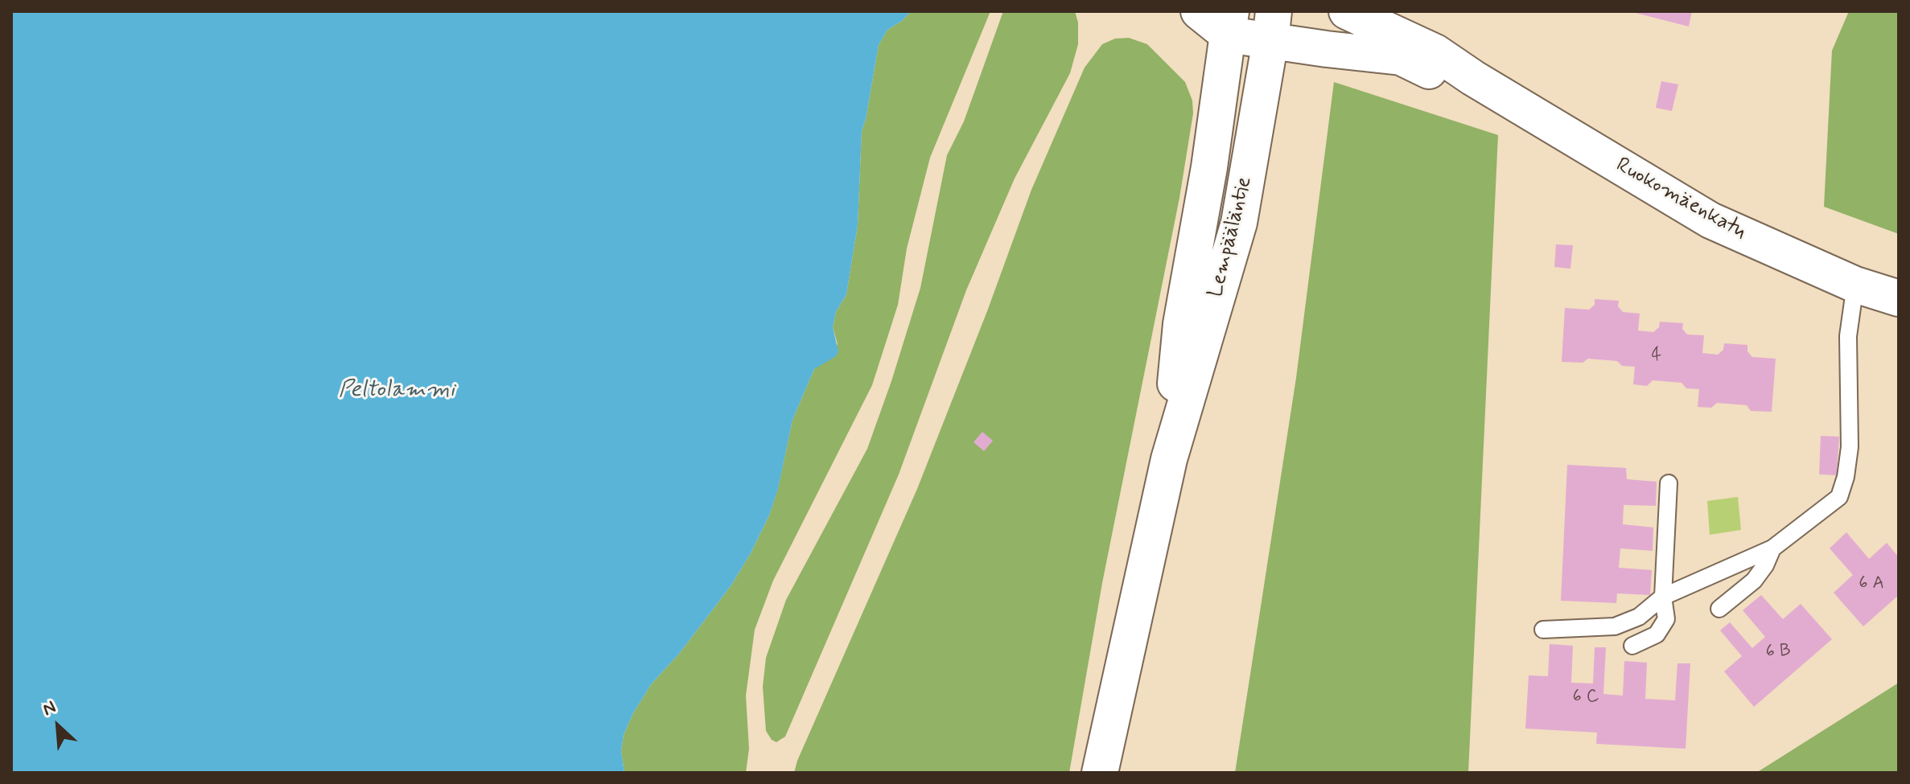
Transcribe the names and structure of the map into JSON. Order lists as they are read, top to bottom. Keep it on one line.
{"streets":{"main road":["Ruokomäenkatu","Lempääläntie"]},"crossings":[["Ruokomäenkatu","Lempääläntie"]],"water":["Peltolammi"],"house_numbers":["4","6 A","6 B","6 C"],"north":"top left"}
